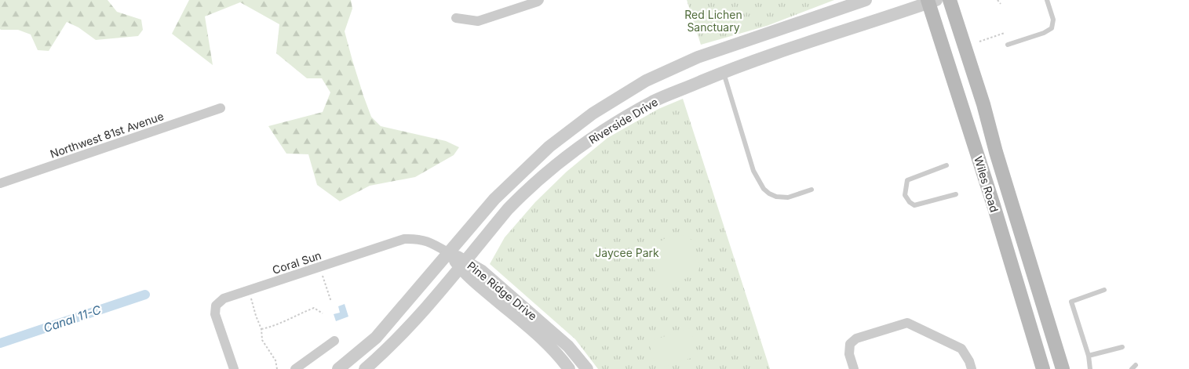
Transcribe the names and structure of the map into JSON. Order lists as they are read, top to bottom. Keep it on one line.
{"streets":{"main road":["Wiles Road"],"street":["Riverside Drive","Northwest 81st Avenue","Coral Sun","Pine Ridge Drive"]},"crossings":[["Riverside Drive","Wiles Road"],["Riverside Drive","Coral Sun"],["Riverside Drive","Pine Ridge Drive"],["Coral Sun","Pine Ridge Drive"]],"water":["Canal 11-C"],"parks":["Red Lichen Sanctuary","Jaycee Park"]}
